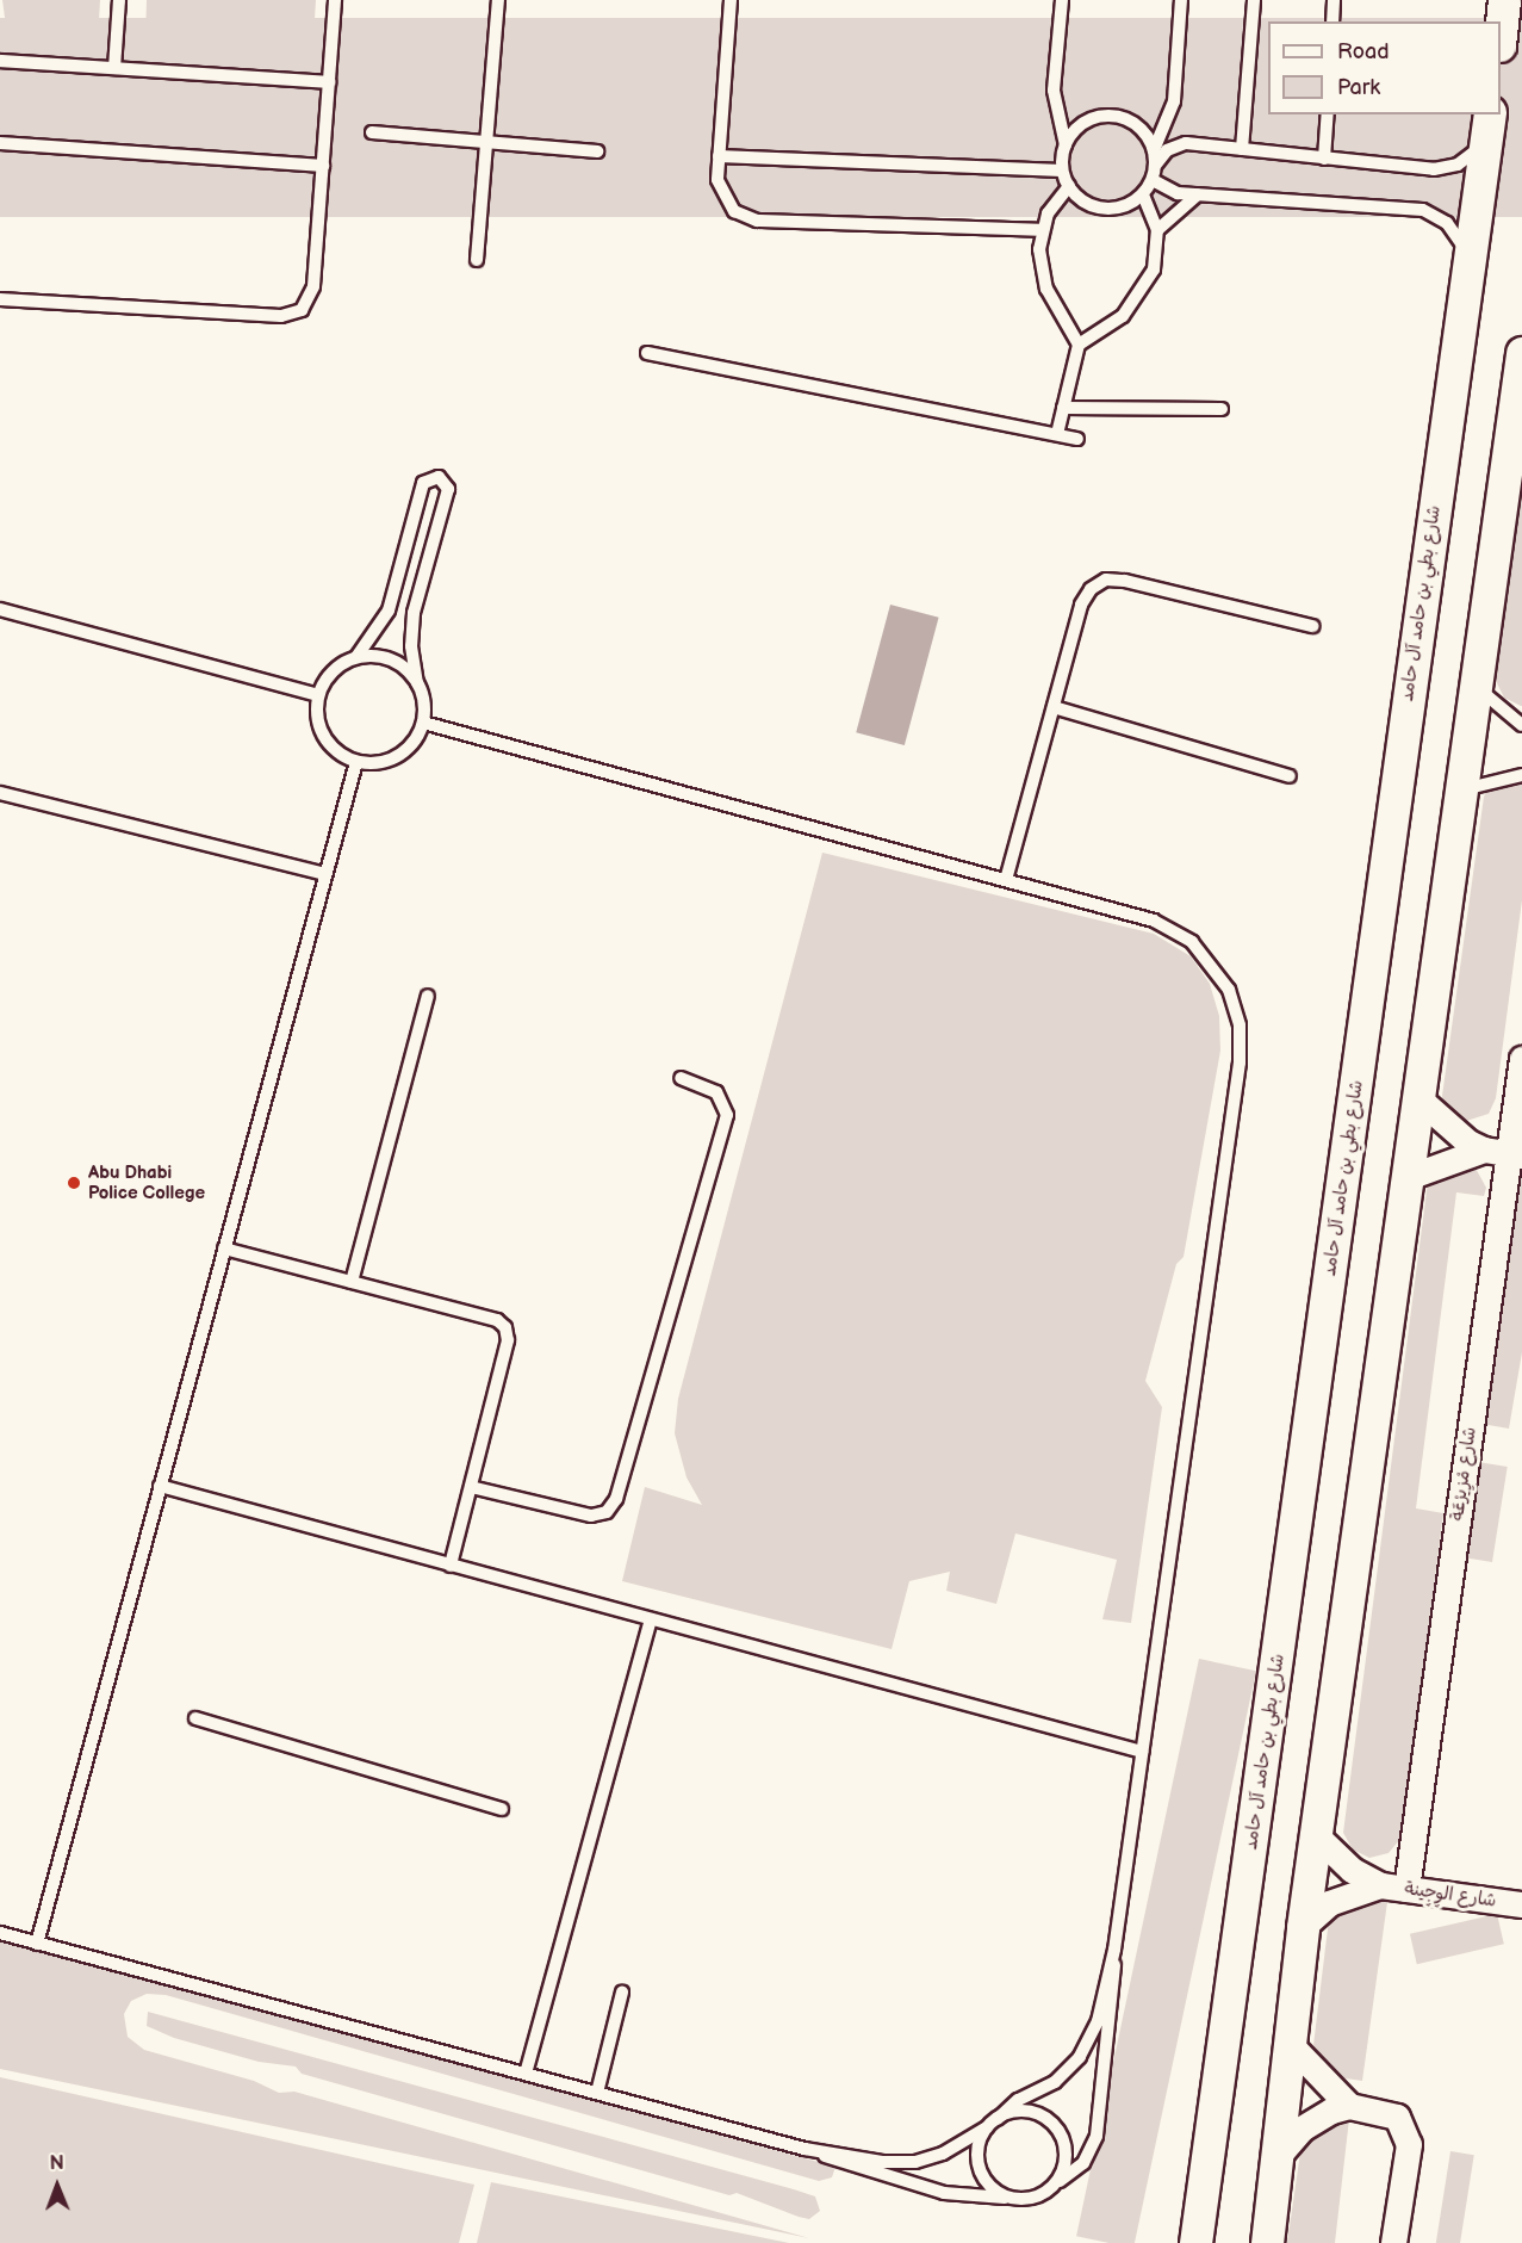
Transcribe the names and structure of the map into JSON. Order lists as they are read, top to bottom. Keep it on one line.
{"streets":{"street":["شارع بطي بن حامد آل حامد","شارع مْزِيرْعَة","شارع الوِجِينة"]},"crossings":[["شارع مْزِيرْعَة","شارع الوِجِينة"]],"places":["Abu Dhabi Police College"],"legend":["Road","Park"],"north":"top"}
